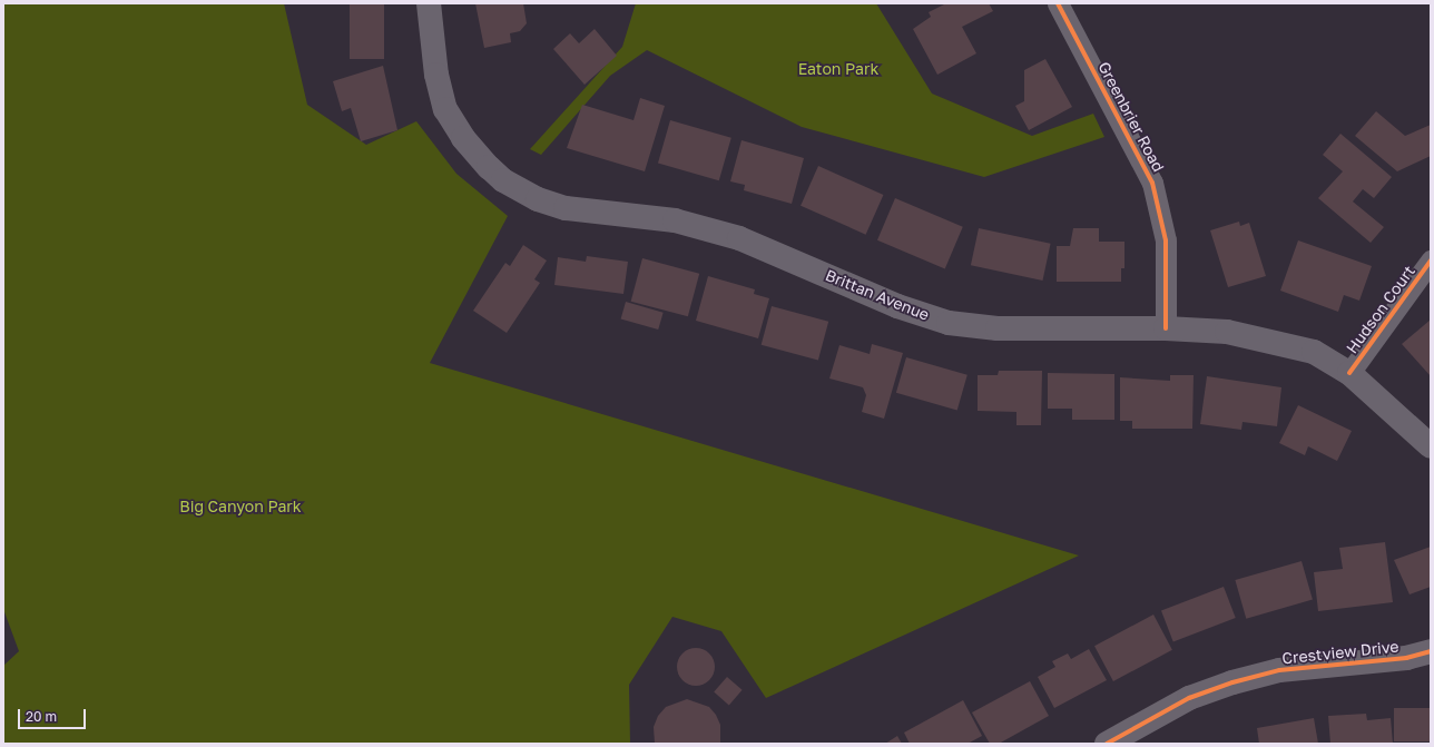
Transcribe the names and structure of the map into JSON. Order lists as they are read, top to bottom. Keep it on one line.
{"streets":{"main road":["Brittan Avenue","Crestview Drive"],"street":["Greenbrier Road","Hudson Court"]},"crossings":[["Greenbrier Road","Brittan Avenue"],["Brittan Avenue","Hudson Court"]],"parks":["Eaton Park","Big Canyon Park"],"scale_bar":"20 m"}
